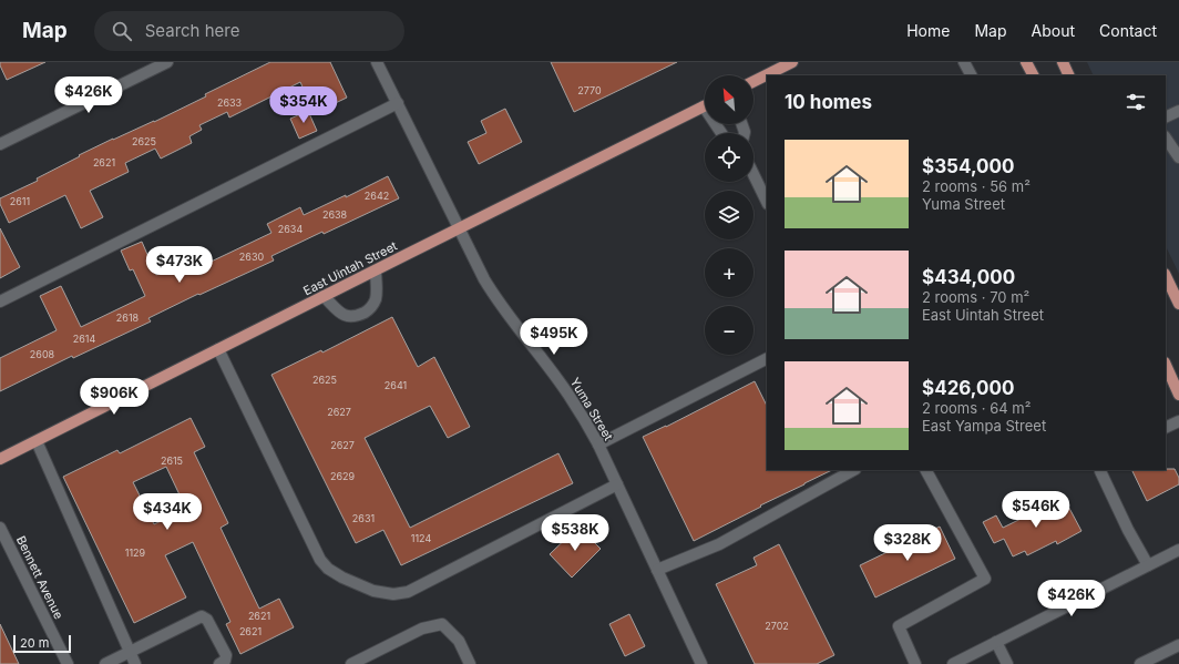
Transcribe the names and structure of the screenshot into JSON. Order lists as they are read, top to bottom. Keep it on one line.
{"streets":{"main road":["East Uintah Street"],"street":["Yuma Street","Bennett Avenue"]},"crossings":[["East Uintah Street","Yuma Street"]],"house_numbers":["2770","2633","2625","2621","2642","2611","2638","2634","2630","2618","2614","2608","2625","2641","2627","2627","2615","2629","2631","1124","1129","2621","2702","2621"],"scale_bar":"20 m","north":"top left","page":{"header":"Map","search":"Search here","nav":["Home","Map","About","Contact"],"map_buttons":["+","−"],"heading":"10 homes","price":["$426K","$354K","$473K","$495K","$906K","$546K","$434K","$538K","$328K","$426K"],"list":[{"name":"$354,000","note":"2 rooms · 56 m² · Yuma Street"},{"name":"$434,000","note":"2 rooms · 70 m² · East Uintah Street"},{"name":"$426,000","note":"2 rooms · 64 m² · East Yampa Street"}],"scale":"20 m"}}
